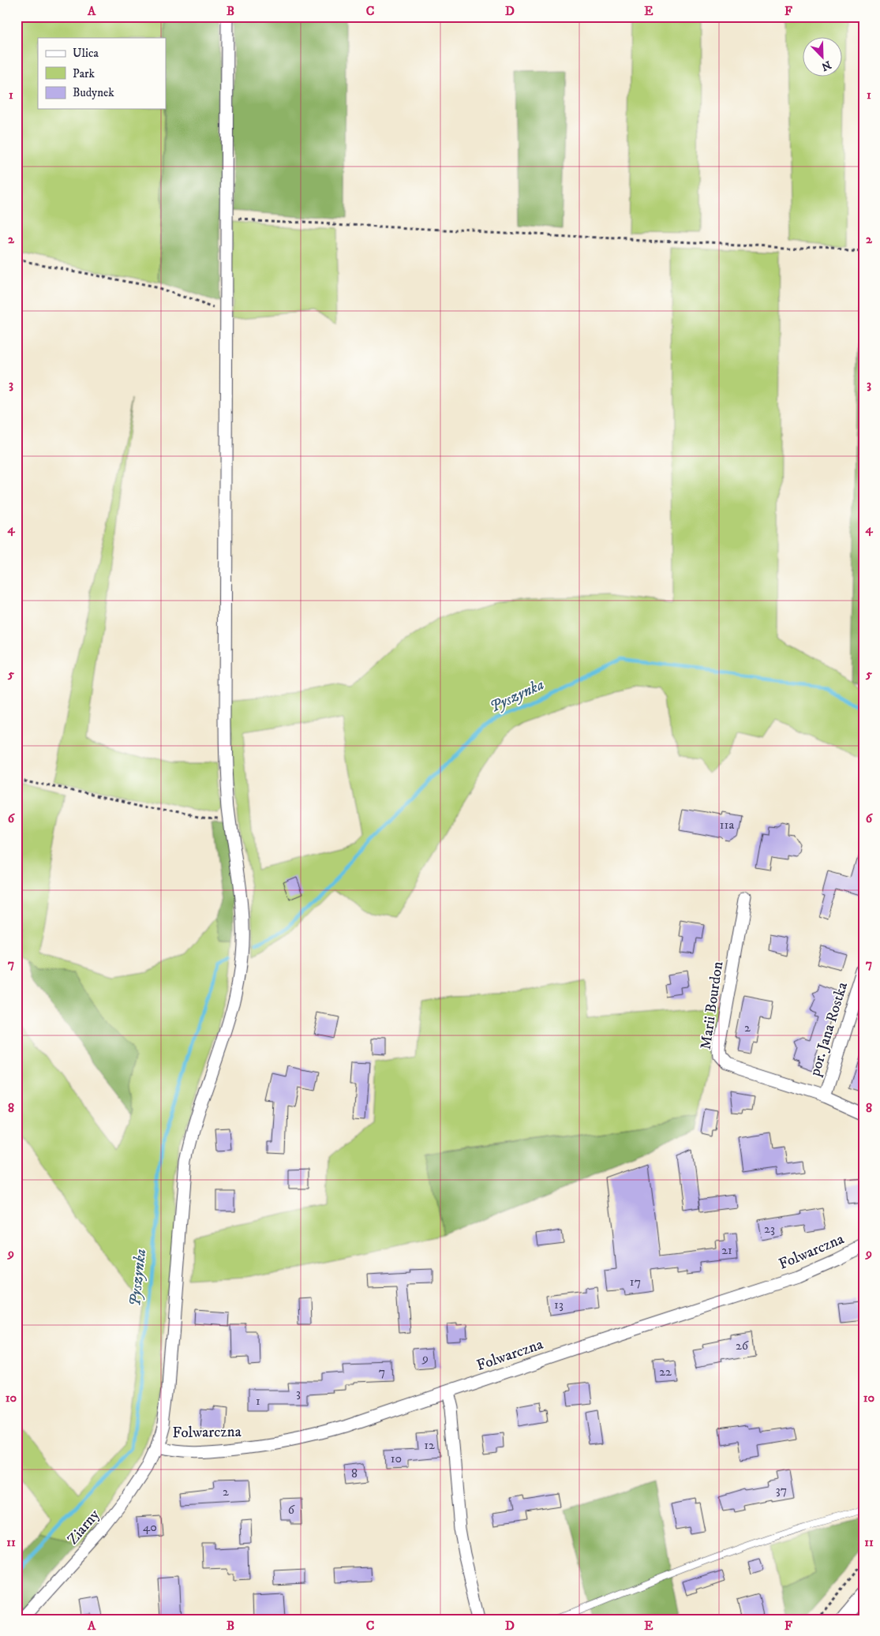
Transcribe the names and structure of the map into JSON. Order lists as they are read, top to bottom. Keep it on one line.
{"streets":{"street":["Marii Bourdon","por. Jana Rostka","Folwarczna","Ziarny"]},"crossings":[["Marii Bourdon","por. Jana Rostka"],["Folwarczna","Ziarny"]],"water":["Pyszynka"],"house_numbers":["11a","2","23","21","17","13","26","9","7","22","3","1","12","10","8","37","2","6","40"],"legend":["Ulica","Park","Budynek"],"north":"bottom right","grid":{"columns":["A","B","C","D","E","F"],"rows":["1","2","3","4","5","6","7","8","9","10","11"]}}
